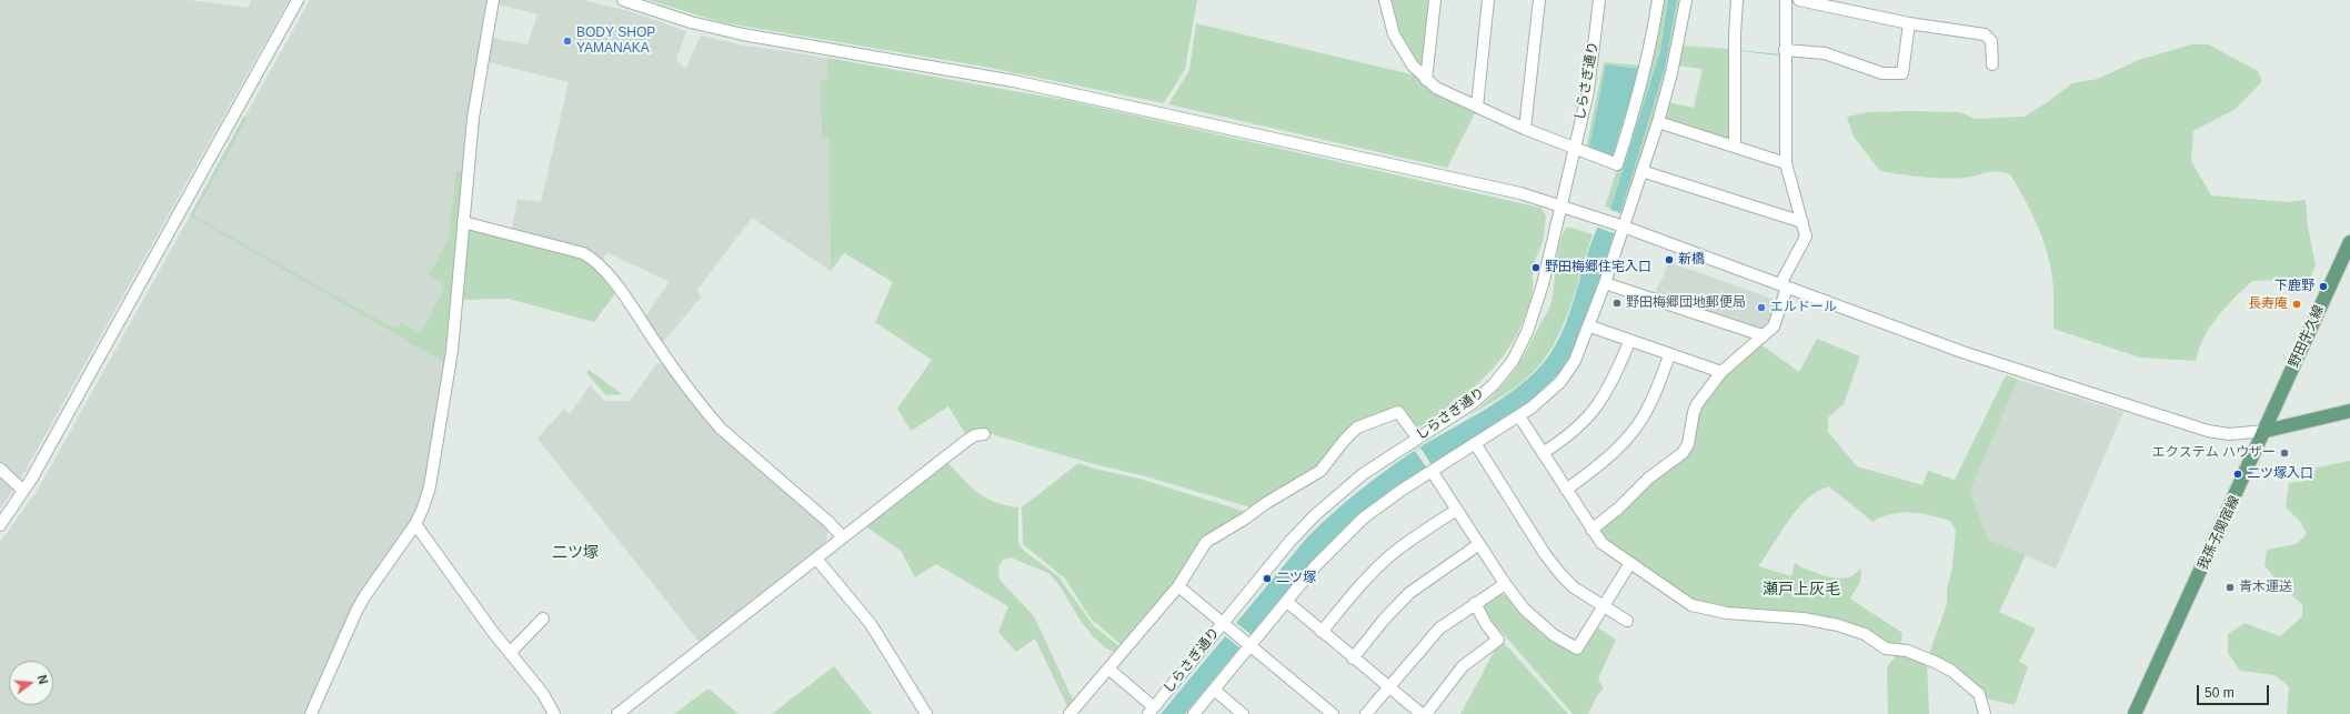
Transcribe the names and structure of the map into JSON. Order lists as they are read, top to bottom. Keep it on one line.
{"streets":{"main road":["野田牛久線","我孫子関宿線"],"street":["しらさぎ通り"]},"crossings":[["野田牛久線","我孫子関宿線"]],"districts":["二ツ塚","瀬戸上灰毛"],"places":["BODY SHOP YAMANAKA","新橋","野田梅郷住宅入口","下鹿野","野田梅郷団地郵便局","長寿庵","エルドール","エクステム ハウザー","二ツ塚入口","二ツ塚","青木運送"],"scale_bar":"50 m","north":"right"}
